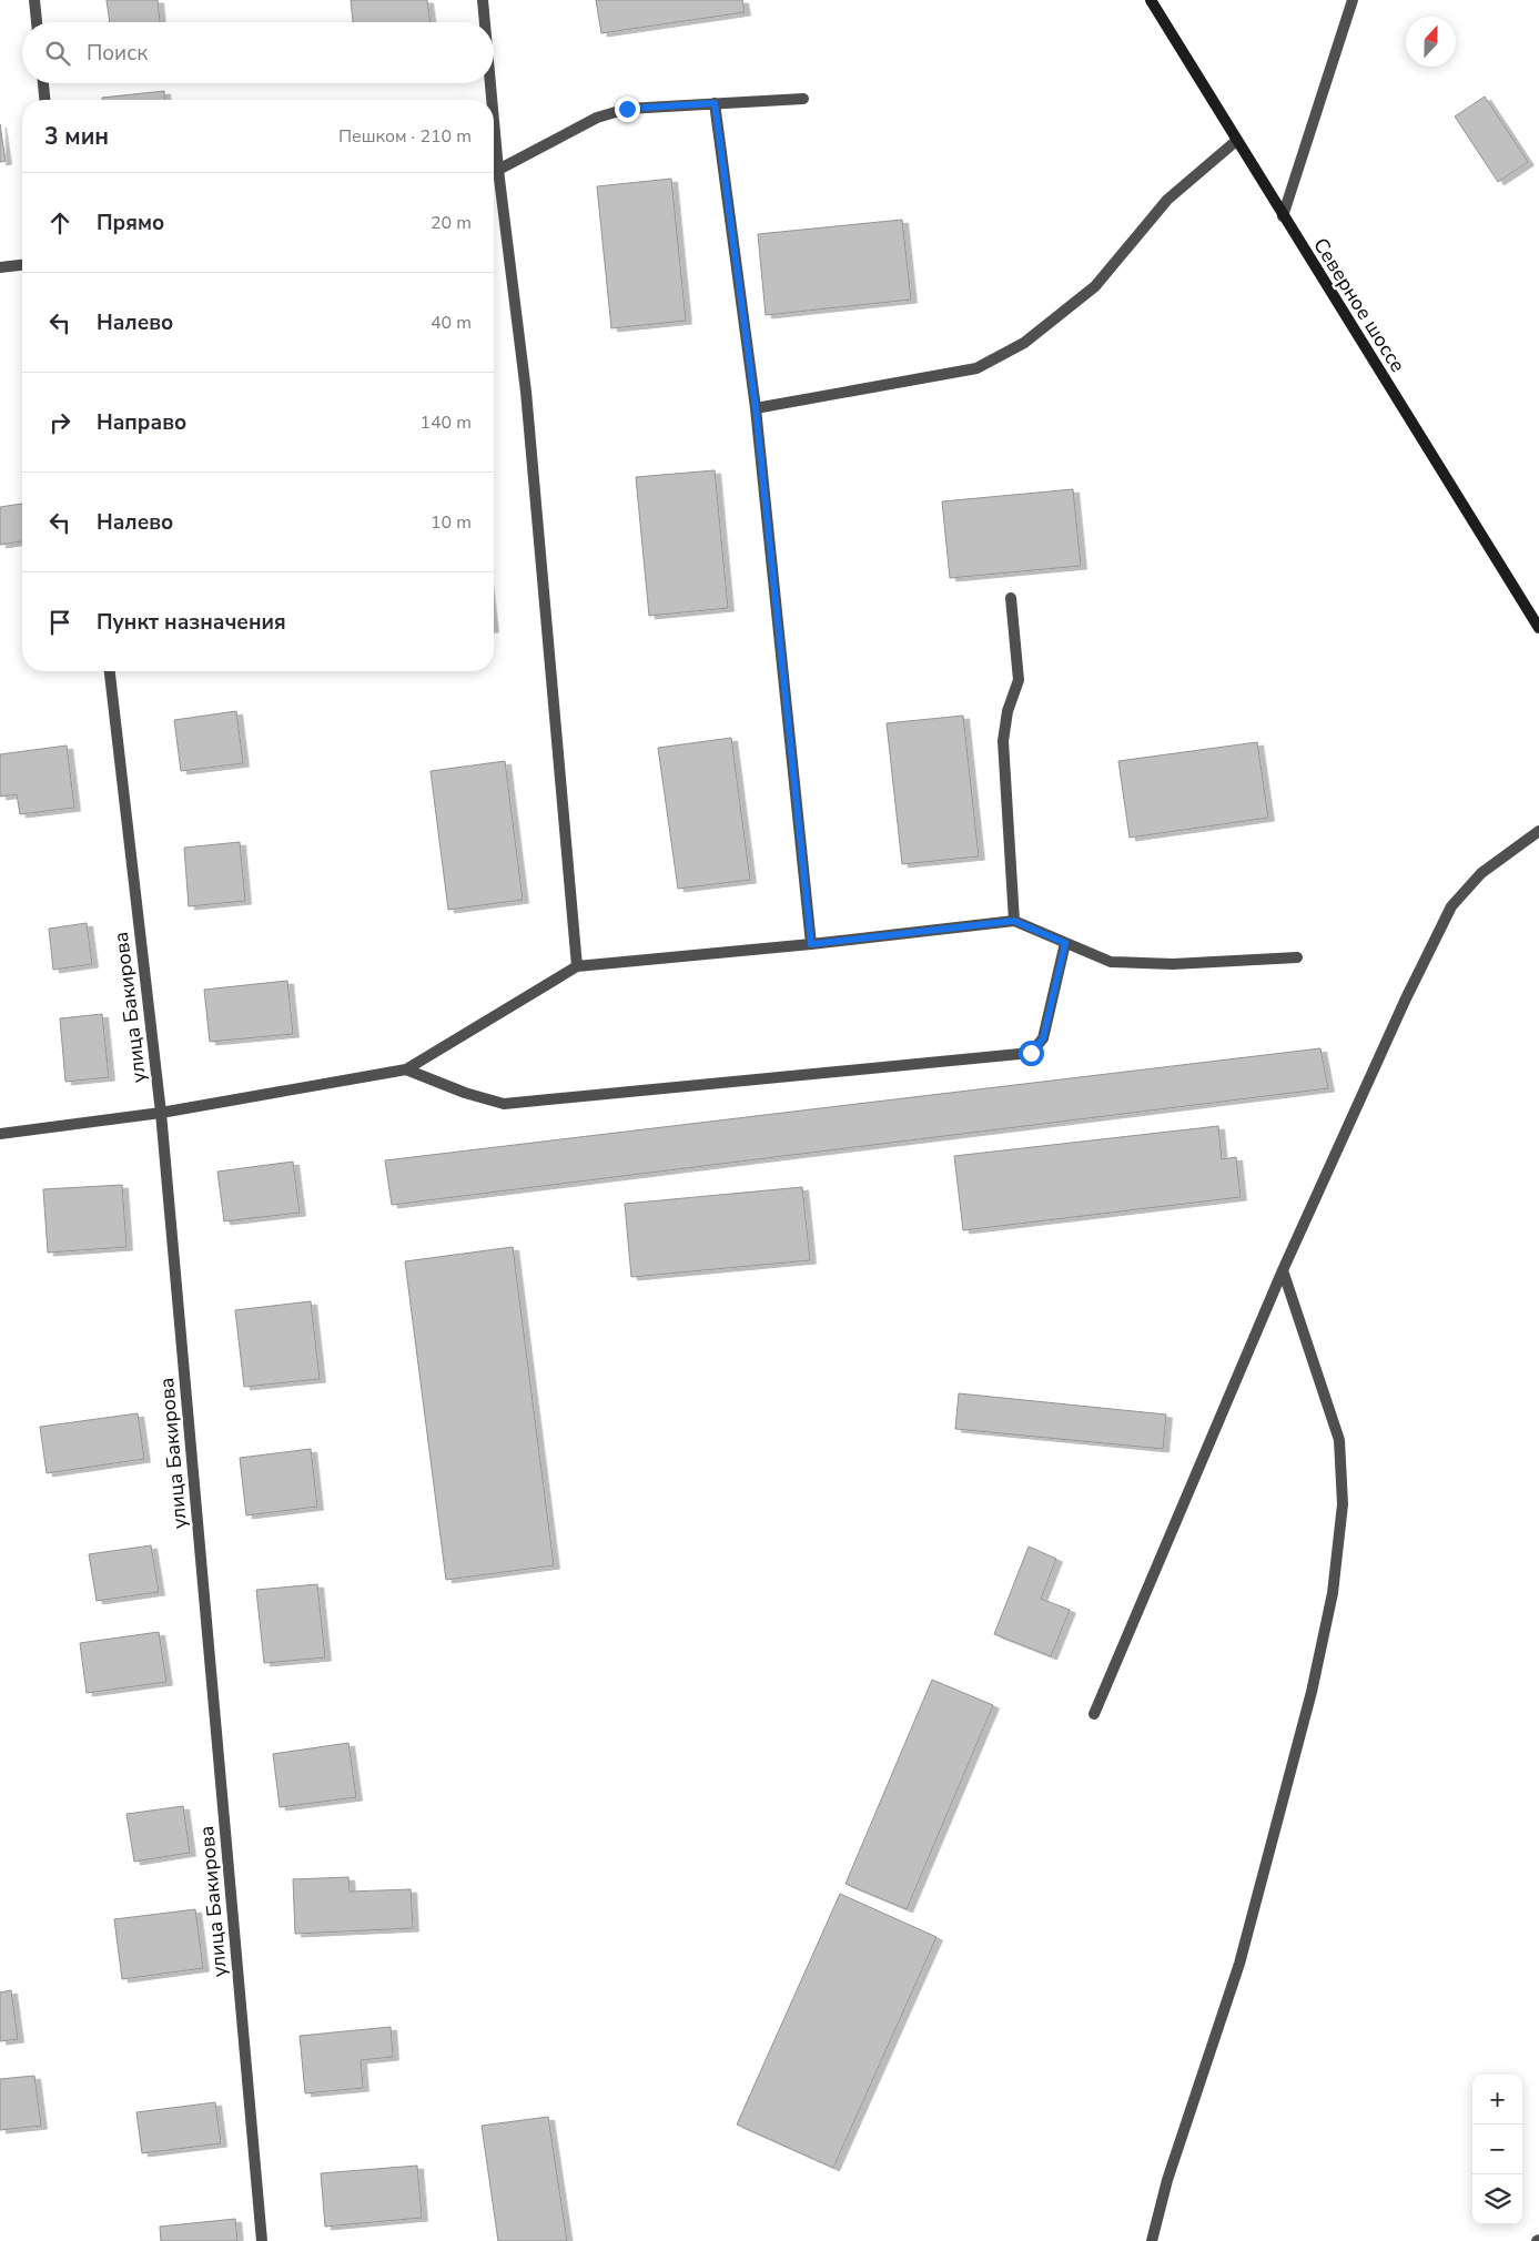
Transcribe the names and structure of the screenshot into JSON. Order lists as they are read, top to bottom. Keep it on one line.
{"streets":{"main road":["Северное шоссе"],"street":["улица Бакирова"]},"north":"top","page":{"search":"Поиск","heading":["3 мин","Пешком · 210 m"],"list":[["Прямо","20 m"],["Налево","40 m"],["Направо","140 m"],["Налево","10 m"],"Пункт назначения"],"map_buttons":["+","−"]}}
